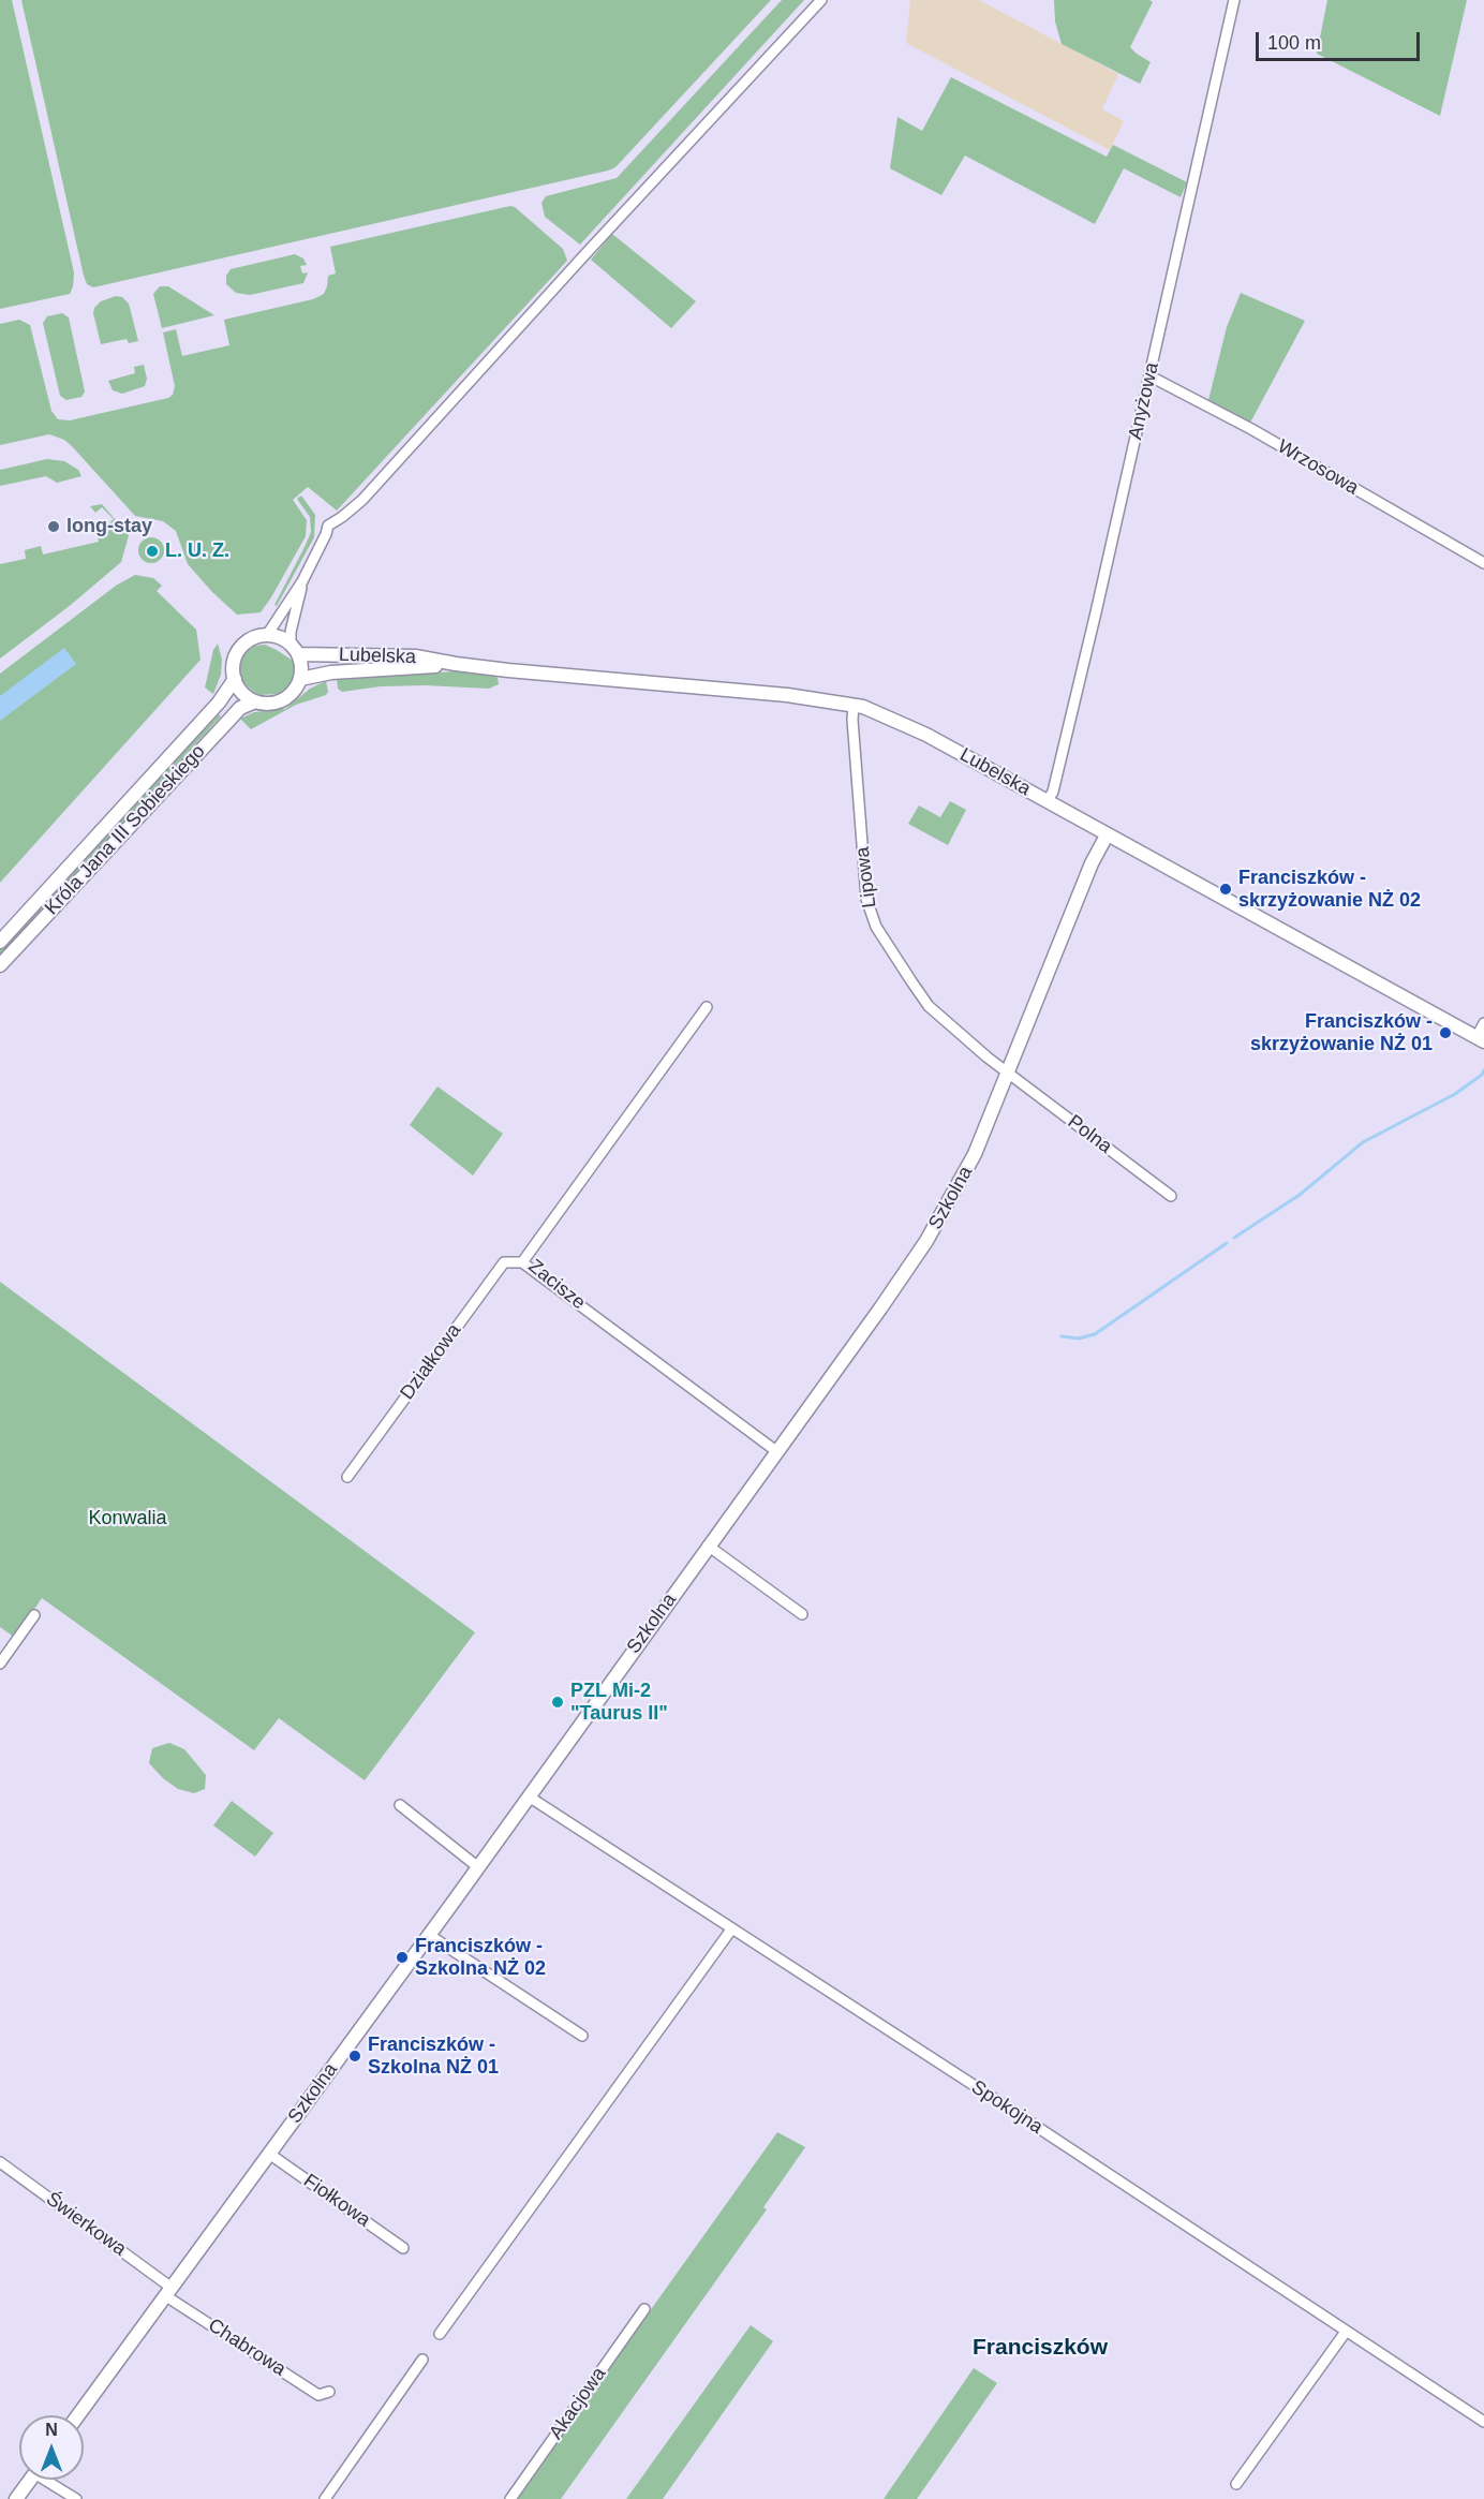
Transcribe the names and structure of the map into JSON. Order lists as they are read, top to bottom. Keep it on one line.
{"streets":{"main road":["Lubelska","Króla Jana III Sobieskiego","Szkolna"],"street":["Anyżowa","Wrzosowa","Lipowa","Polna","Zacisze","Działkowa","Spokojna","Fiołkowa","Świerkowa","Chabrowa","Akacjowa"]},"crossings":[["Anyżowa","Wrzosowa"],["Anyżowa","Lubelska"],["Lubelska","Króla Jana III Sobieskiego"],["Lubelska","Lipowa"],["Lubelska","Szkolna"],["Lipowa","Polna"],["Lipowa","Szkolna"],["Polna","Szkolna"],["Szkolna","Zacisze"],["Szkolna","Spokojna"],["Szkolna","Fiołkowa"],["Szkolna","Świerkowa"],["Szkolna","Chabrowa"],["Zacisze","Działkowa"],["Świerkowa","Chabrowa"]],"districts":["Franciszków"],"parks":["Konwalia"],"places":["long-stay","L. U. Z.","Franciszków - skrzyżowanie NŻ 02","Franciszków - skrzyżowanie NŻ 01","PZL Mi-2 \"Taurus II\"","Franciszków - Szkolna NŻ 02","Franciszków - Szkolna NŻ 01"],"scale_bar":"100 m","north":"top"}
